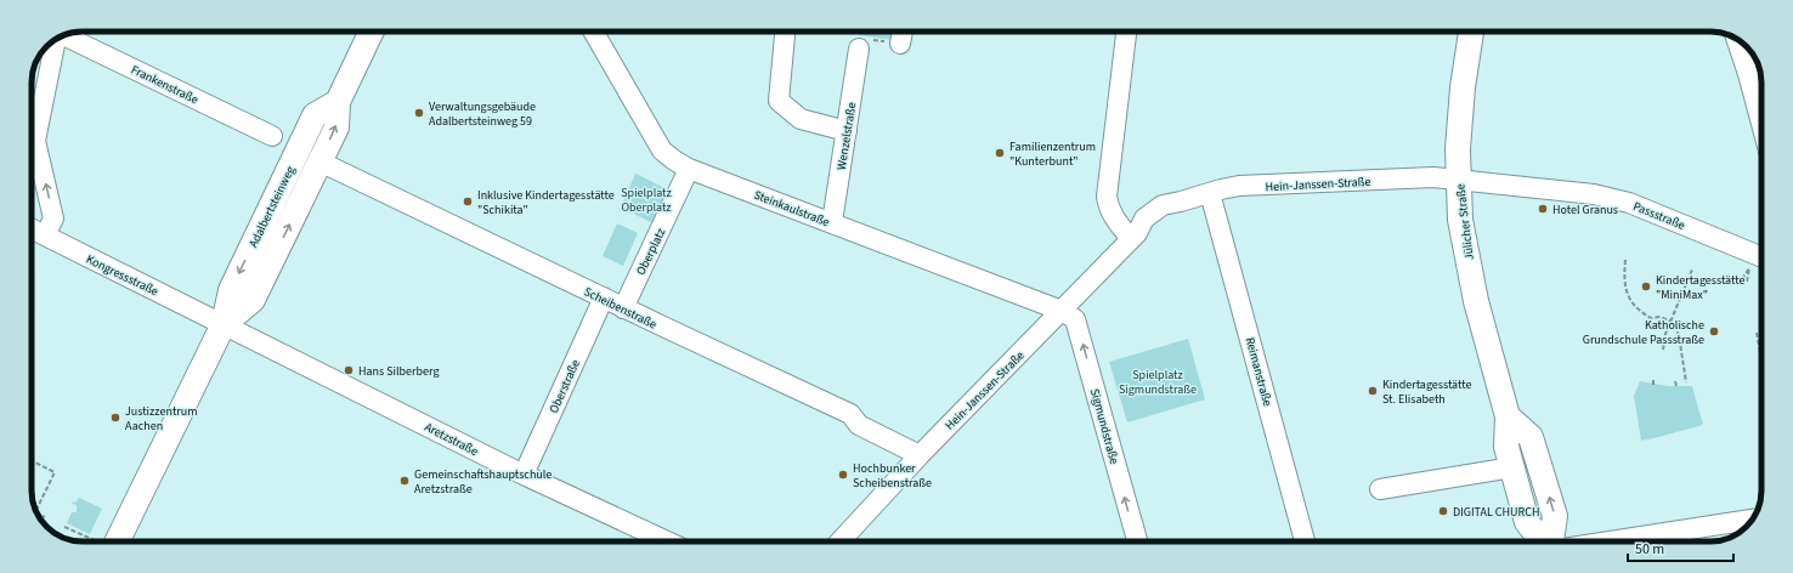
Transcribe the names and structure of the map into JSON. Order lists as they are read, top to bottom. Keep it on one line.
{"streets":{"main road":["Adalbertsteinweg","Jülicher Straße"],"street":["Frankenstraße","Wenzelstraße","Hein-Janssen-Straße","Steinkaulstraße","Passstraße","Oberplatz","Kongressstraße","Scheibenstraße","Reimanstraße","Oberstraße","Sigmundstraße","Aretzstraße"]},"crossings":[["Wenzelstraße","Steinkaulstraße"],["Hein-Janssen-Straße","Steinkaulstraße"],["Hein-Janssen-Straße","Passstraße"],["Hein-Janssen-Straße","Jülicher Straße"],["Hein-Janssen-Straße","Scheibenstraße"],["Hein-Janssen-Straße","Reimanstraße"],["Hein-Janssen-Straße","Sigmundstraße"],["Adalbertsteinweg","Kongressstraße"],["Adalbertsteinweg","Scheibenstraße"],["Adalbertsteinweg","Aretzstraße"],["Steinkaulstraße","Oberplatz"],["Steinkaulstraße","Sigmundstraße"],["Passstraße","Jülicher Straße"],["Oberplatz","Scheibenstraße"],["Kongressstraße","Aretzstraße"],["Scheibenstraße","Oberstraße"],["Oberstraße","Aretzstraße"]],"one_way":["Sigmundstraße"],"parks":["Spielplatz Oberplatz","Spielplatz Sigmundstraße"],"places":["Verwaltungsgebäude Adalbertsteinweg 59","Familienzentrum \"Kunterbunt\"","Inklusive Kindertagesstätte \"Schikita\"","Hotel Granus","Kindertagesstätte \"MiniMax\"","Katholische Grundschule Passstraße","Hans Silberberg","Kindertagesstätte St. Elisabeth","Justizzentrum Aachen","Hochbunker Scheibenstraße","Gemeinschaftshauptschule Aretzstraße","DIGITAL CHURCH"],"scale_bar":"50 m"}
